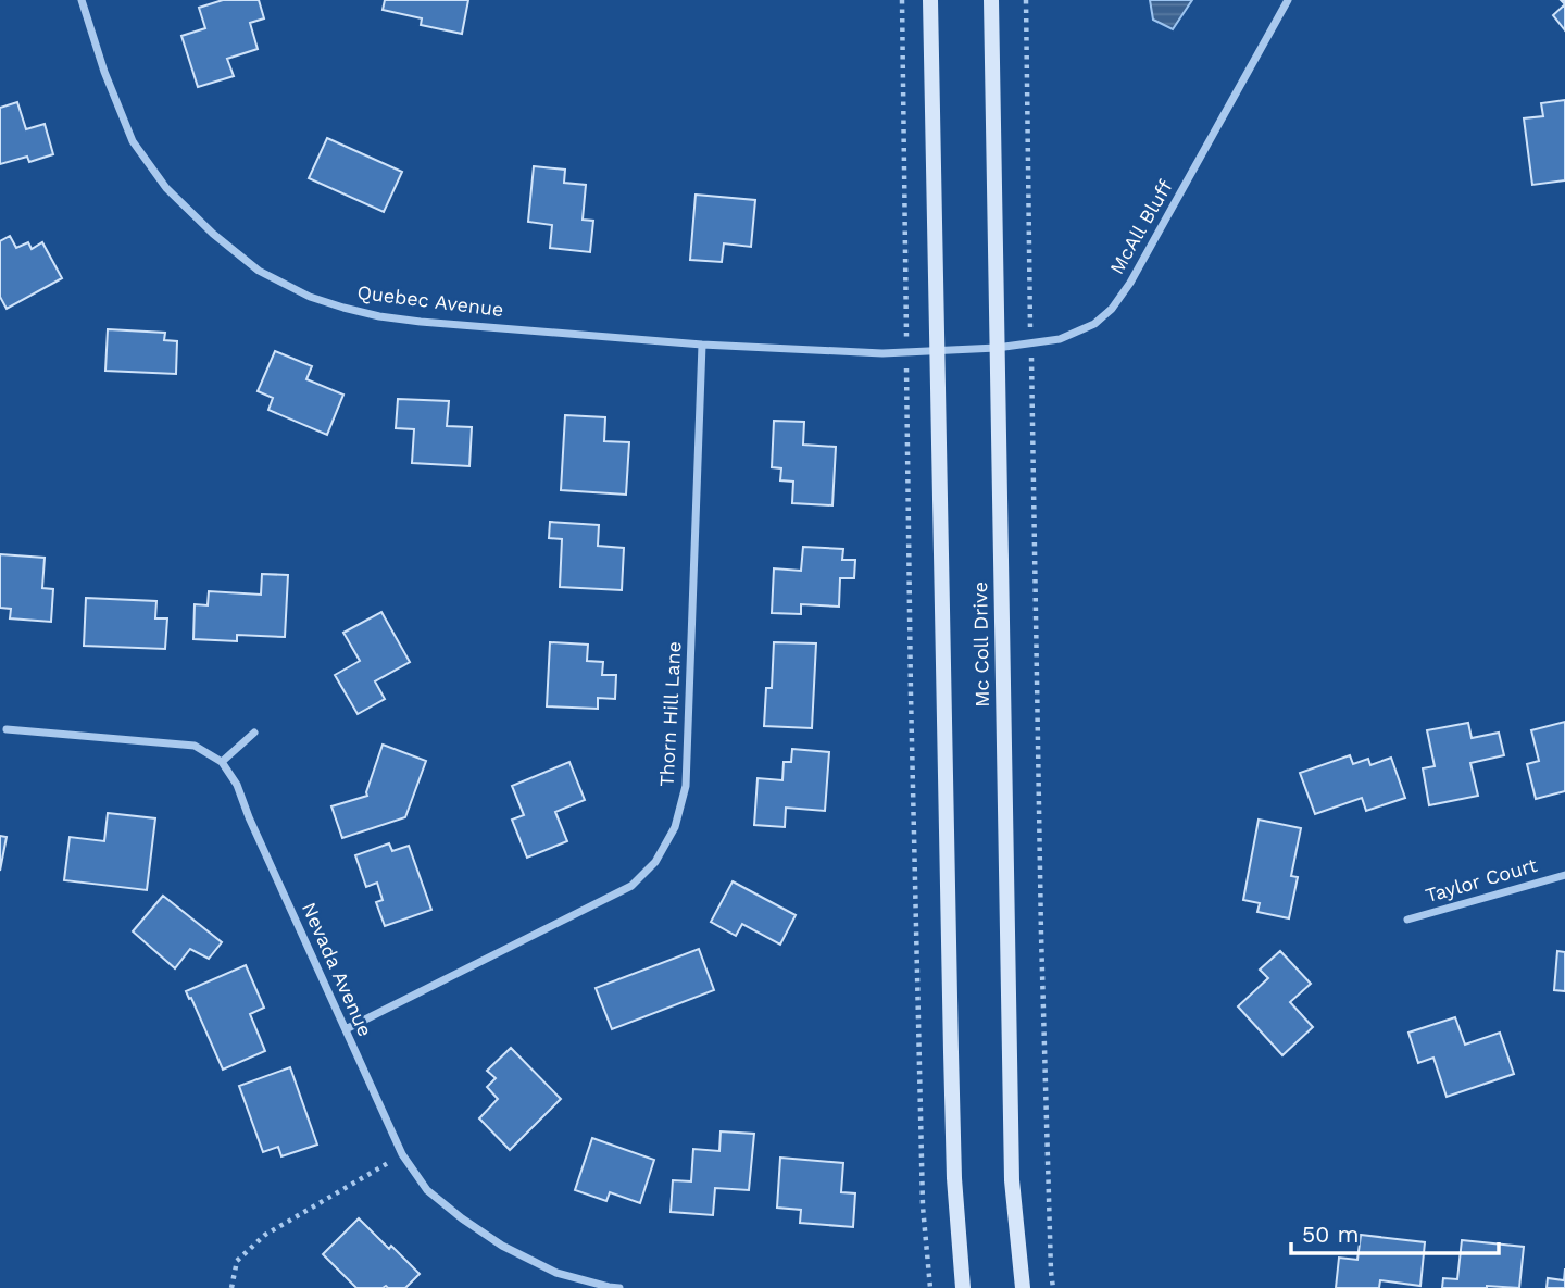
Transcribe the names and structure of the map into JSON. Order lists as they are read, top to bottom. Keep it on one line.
{"streets":{"main road":["Mc Coll Drive"],"street":["McAll Bluff","Quebec Avenue","Thorn Hill Lane","Taylor Court","Nevada Avenue"]},"crossings":[["McAll Bluff","Quebec Avenue"],["McAll Bluff","Mc Coll Drive"],["Quebec Avenue","Mc Coll Drive"],["Quebec Avenue","Thorn Hill Lane"],["Thorn Hill Lane","Nevada Avenue"]],"scale_bar":"50 m"}
